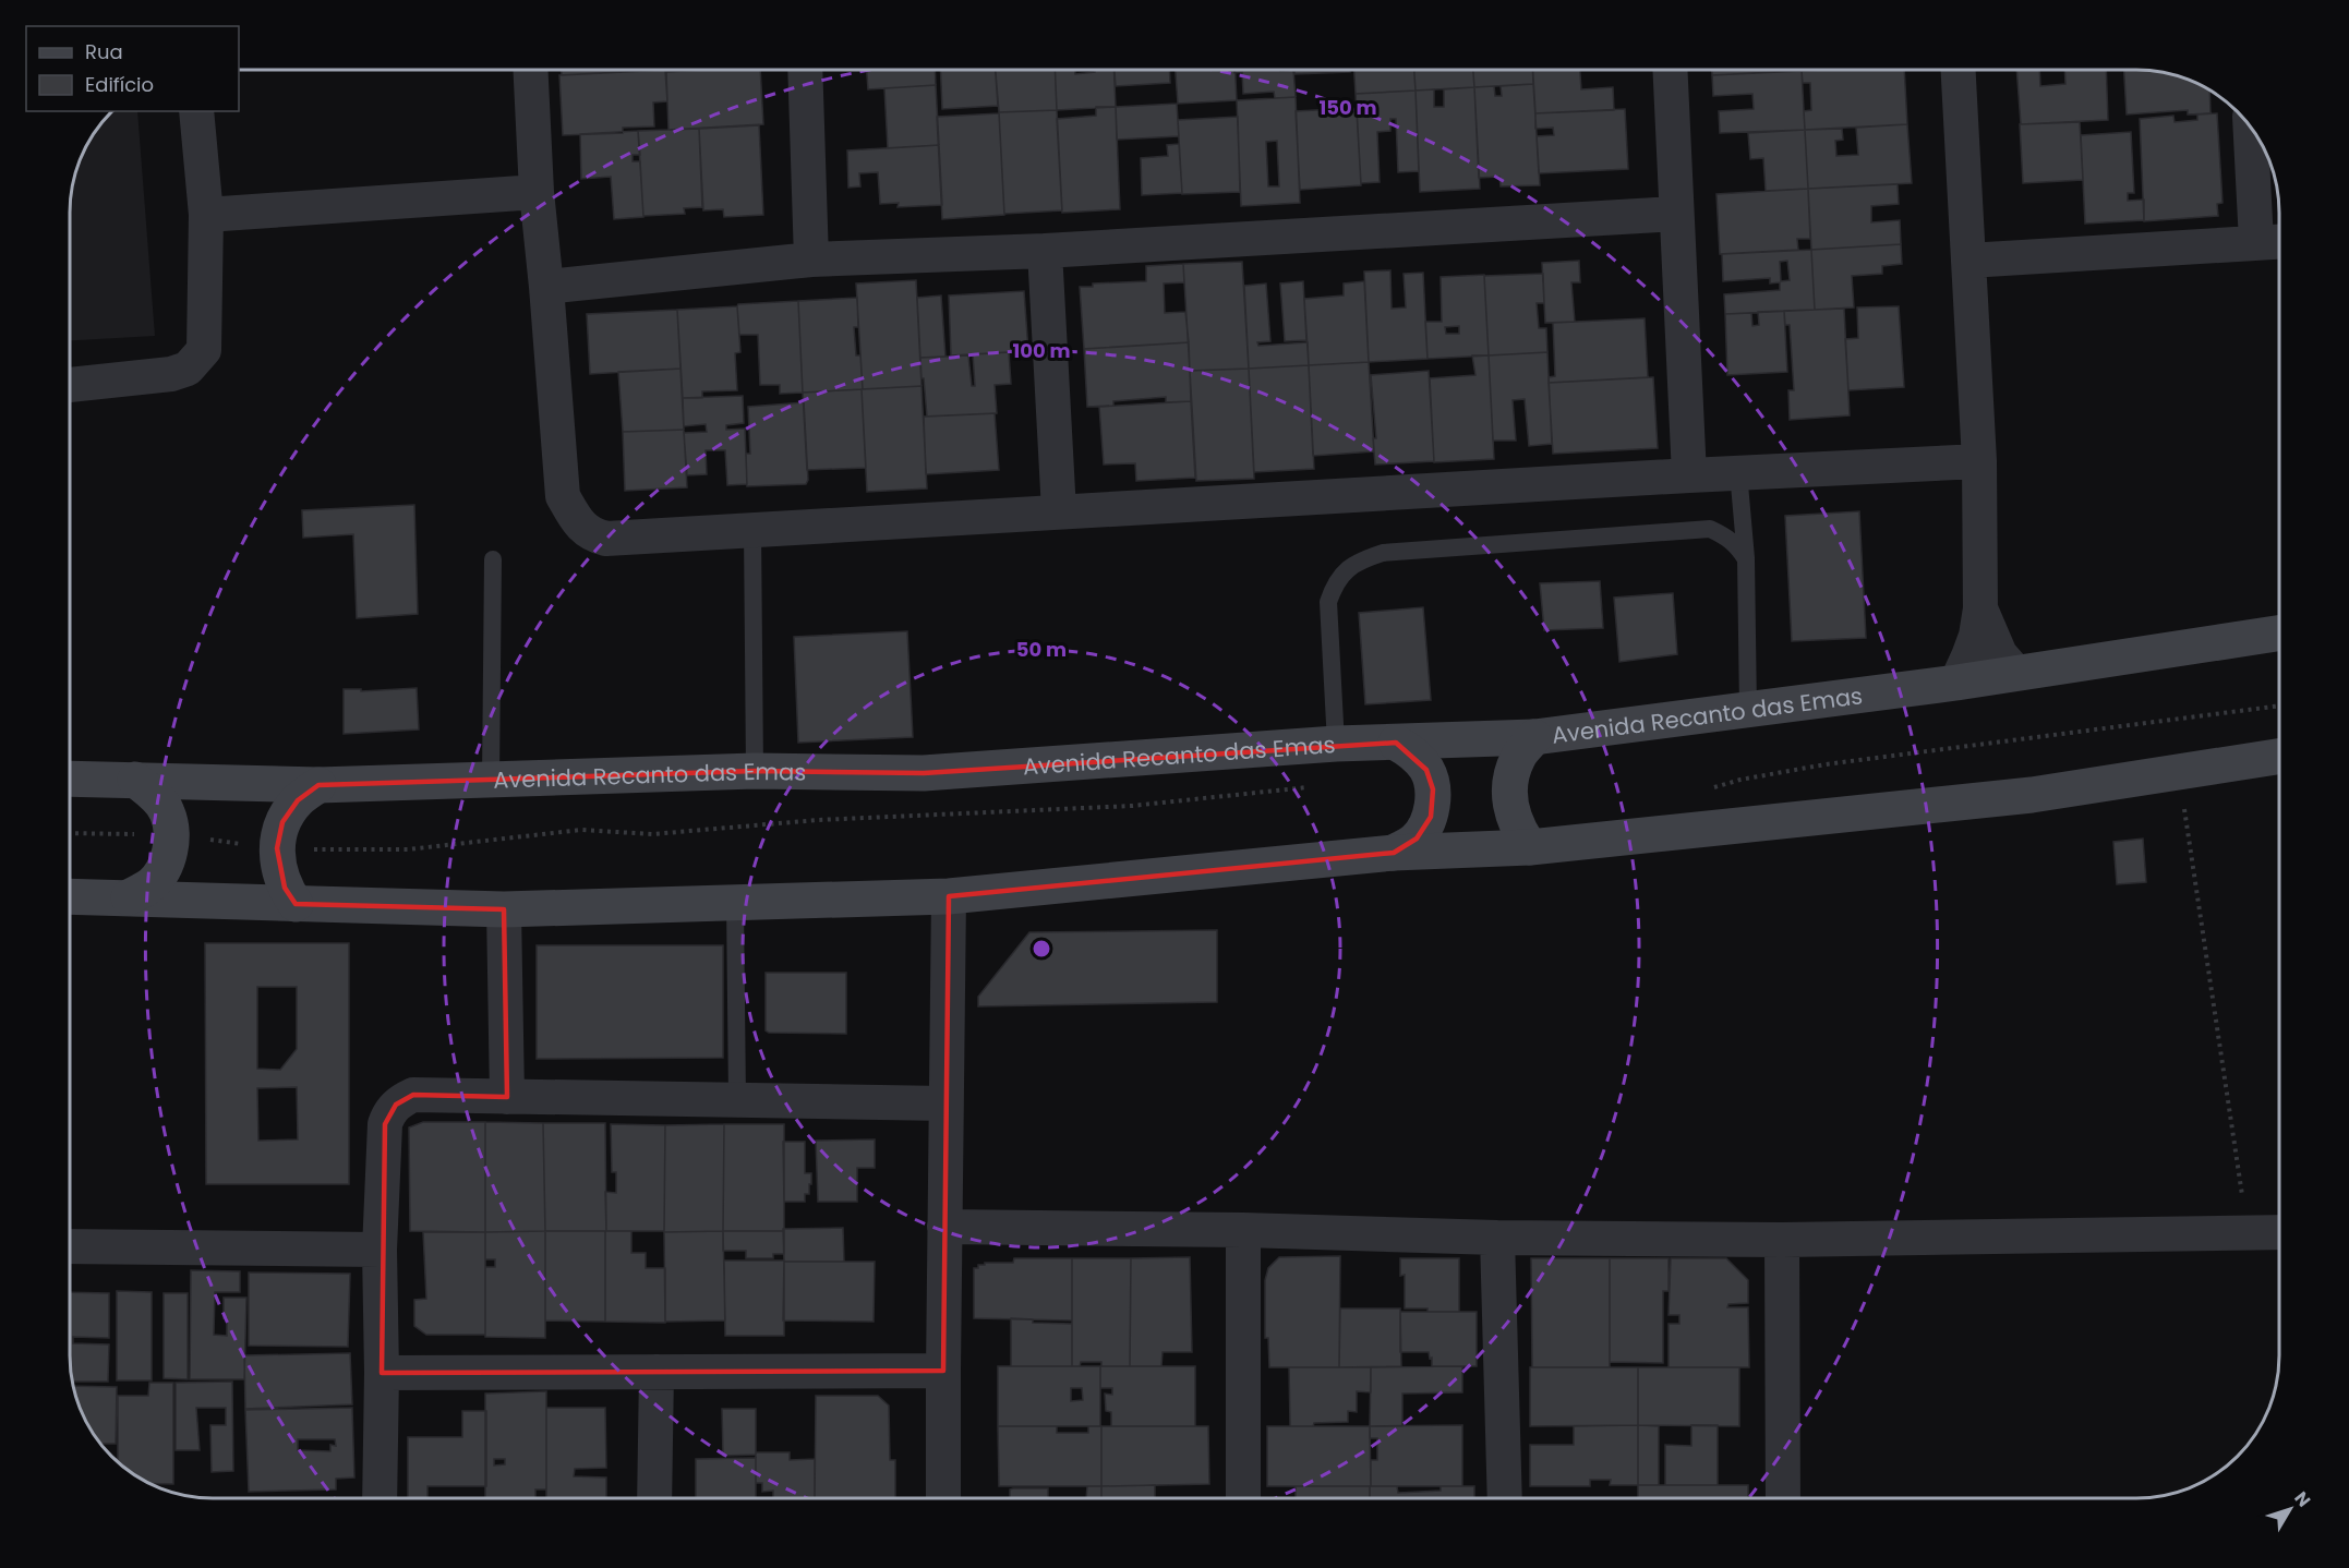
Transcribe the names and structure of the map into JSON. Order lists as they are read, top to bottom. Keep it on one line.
{"streets":{"main road":["Avenida Recanto das Emas"]},"legend":["Rua","Edifício"],"north":"top right","rings":["150 m","100 m","50 m"]}
